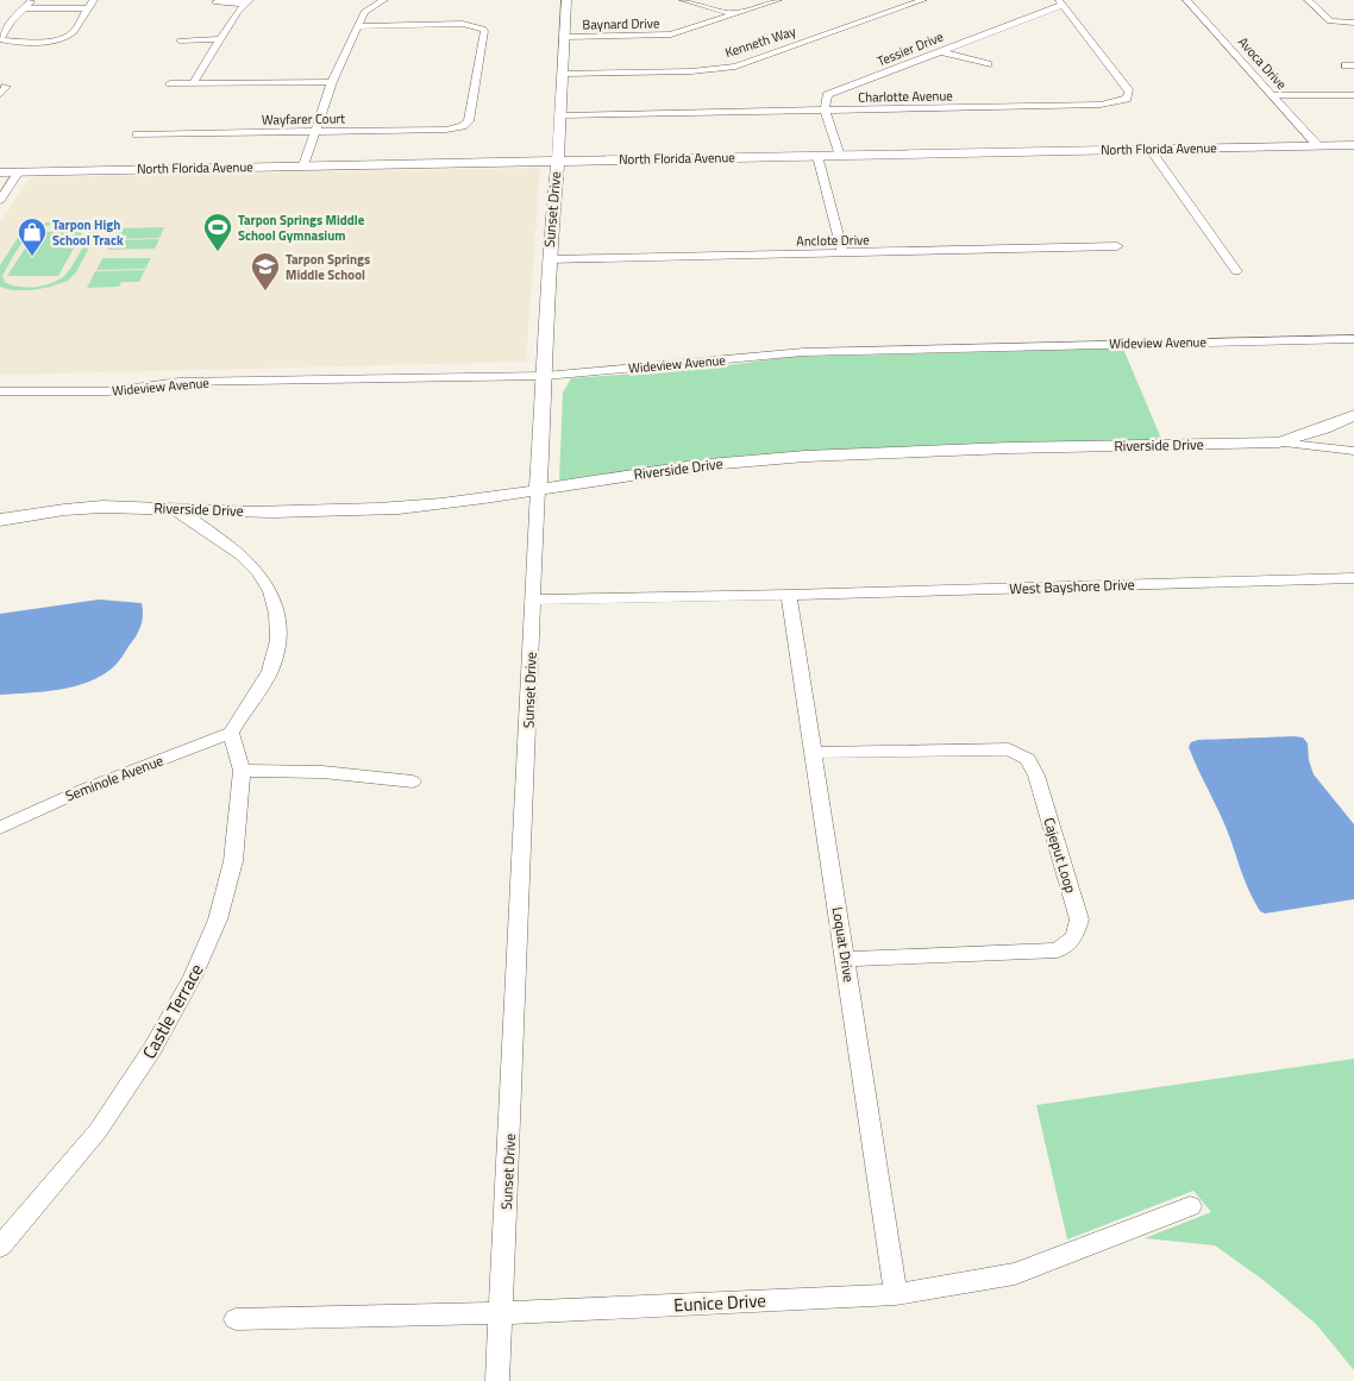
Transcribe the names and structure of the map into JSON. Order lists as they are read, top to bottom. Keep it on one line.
{"streets":{"street":["Baynard Drive","Kenneth Way","Tessier Drive","Avoca Drive","Charlotte Avenue","Wayfarer Court","North Florida Avenue","Sunset Drive","Anclote Drive","Wideview Avenue","Riverside Drive","West Bayshore Drive","Seminole Avenue","Cajeput Loop","Loquat Drive","Castle Terrace","Eunice Drive"]},"crossings":[["Baynard Drive","Sunset Drive"],["Kenneth Way","Sunset Drive"],["Tessier Drive","Charlotte Avenue"],["Avoca Drive","North Florida Avenue"],["Charlotte Avenue","Sunset Drive"],["North Florida Avenue","Sunset Drive"],["Sunset Drive","Anclote Drive"],["Sunset Drive","Wideview Avenue"],["Sunset Drive","Riverside Drive"],["Sunset Drive","West Bayshore Drive"],["Sunset Drive","Eunice Drive"],["West Bayshore Drive","Loquat Drive"],["Seminole Avenue","Castle Terrace"],["Cajeput Loop","Loquat Drive"],["Loquat Drive","Eunice Drive"]],"places":{"sports":["Tarpon Springs Middle School Gymnasium"],"shop":["Tarpon High School Track"],"school or university":["Tarpon Springs Middle School"]}}
